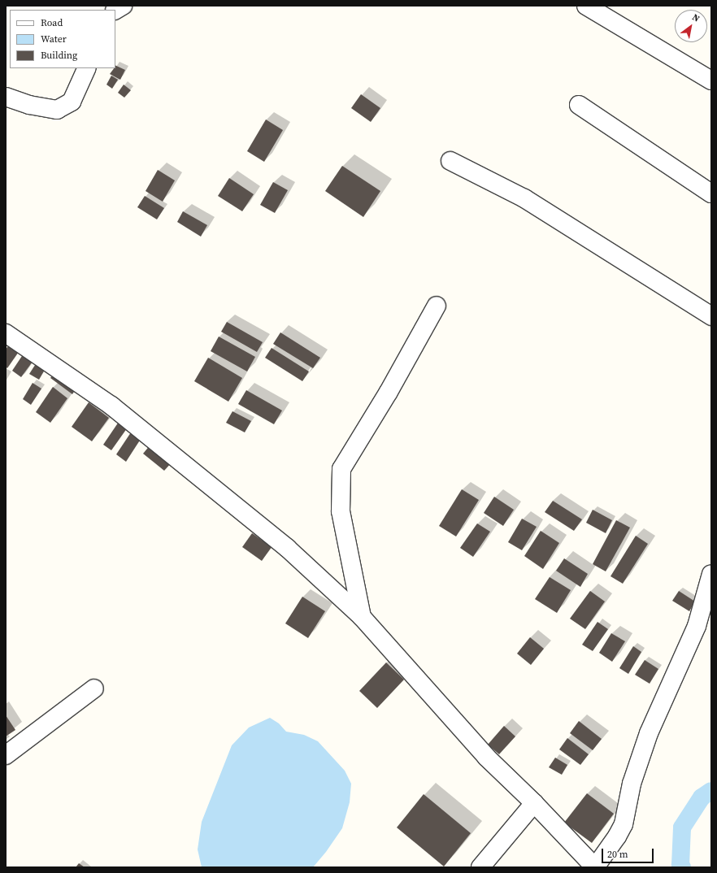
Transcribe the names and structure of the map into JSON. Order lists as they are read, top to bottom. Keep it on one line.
{"legend":["Road","Water","Building"],"scale_bar":"20 m","north":"top right"}
